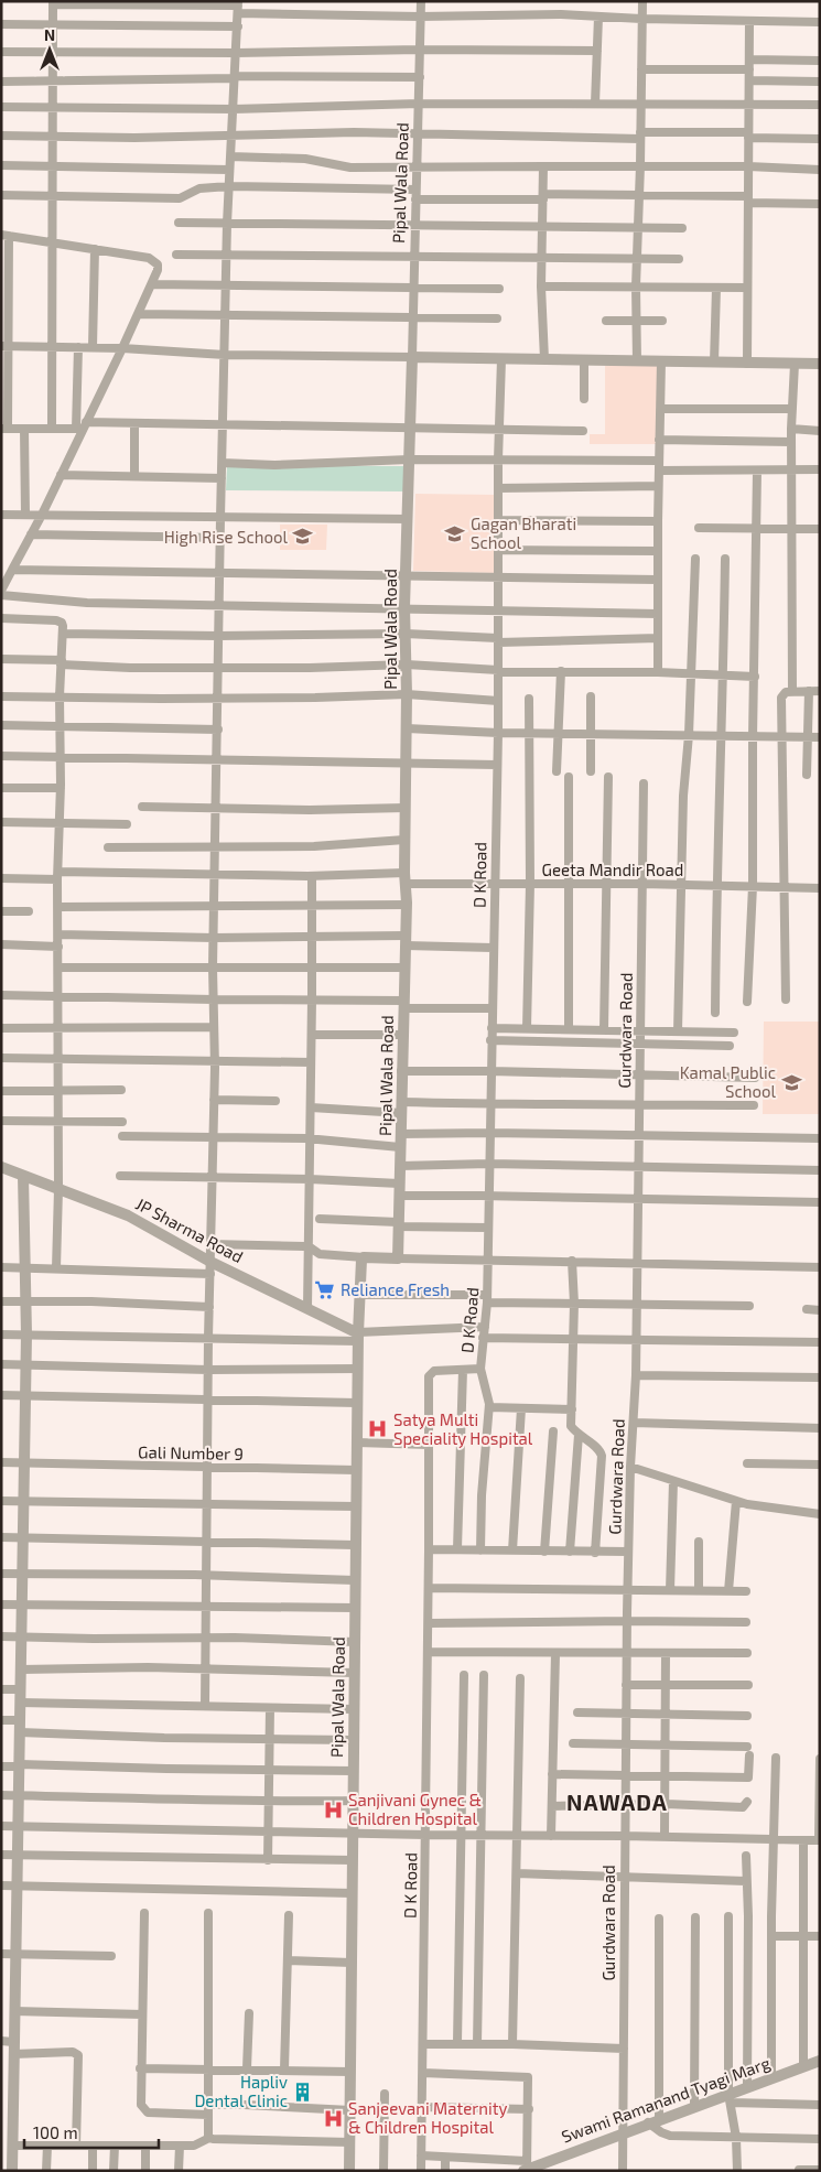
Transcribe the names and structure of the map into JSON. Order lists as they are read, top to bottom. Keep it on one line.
{"streets":{"street":["Pipal Wala Road","Geeta Mandir Road","D K Road","Gurdwara Road","JP Sharma Road","Gali Number 9","Swami Ramanand Tyagi Marg"]},"crossings":[["Pipal Wala Road","Geeta Mandir Road"],["Pipal Wala Road","JP Sharma Road"],["Pipal Wala Road","Gali Number 9"],["Geeta Mandir Road","D K Road"],["Geeta Mandir Road","Gurdwara Road"],["Gurdwara Road","Swami Ramanand Tyagi Marg"]],"districts":["NAWADA"],"places":{"school or university":["Gagan Bharati School","High Rise School","Kamal Public School"],"supermarket":["Reliance Fresh"],"hospital":["Satya Multi Speciality Hospital","Sanjivani Gynec & Children Hospital","Sanjeevani Maternity & Children Hospital"],"building":["Hapliv Dental Clinic"]},"scale_bar":"100 m","north":"top"}
